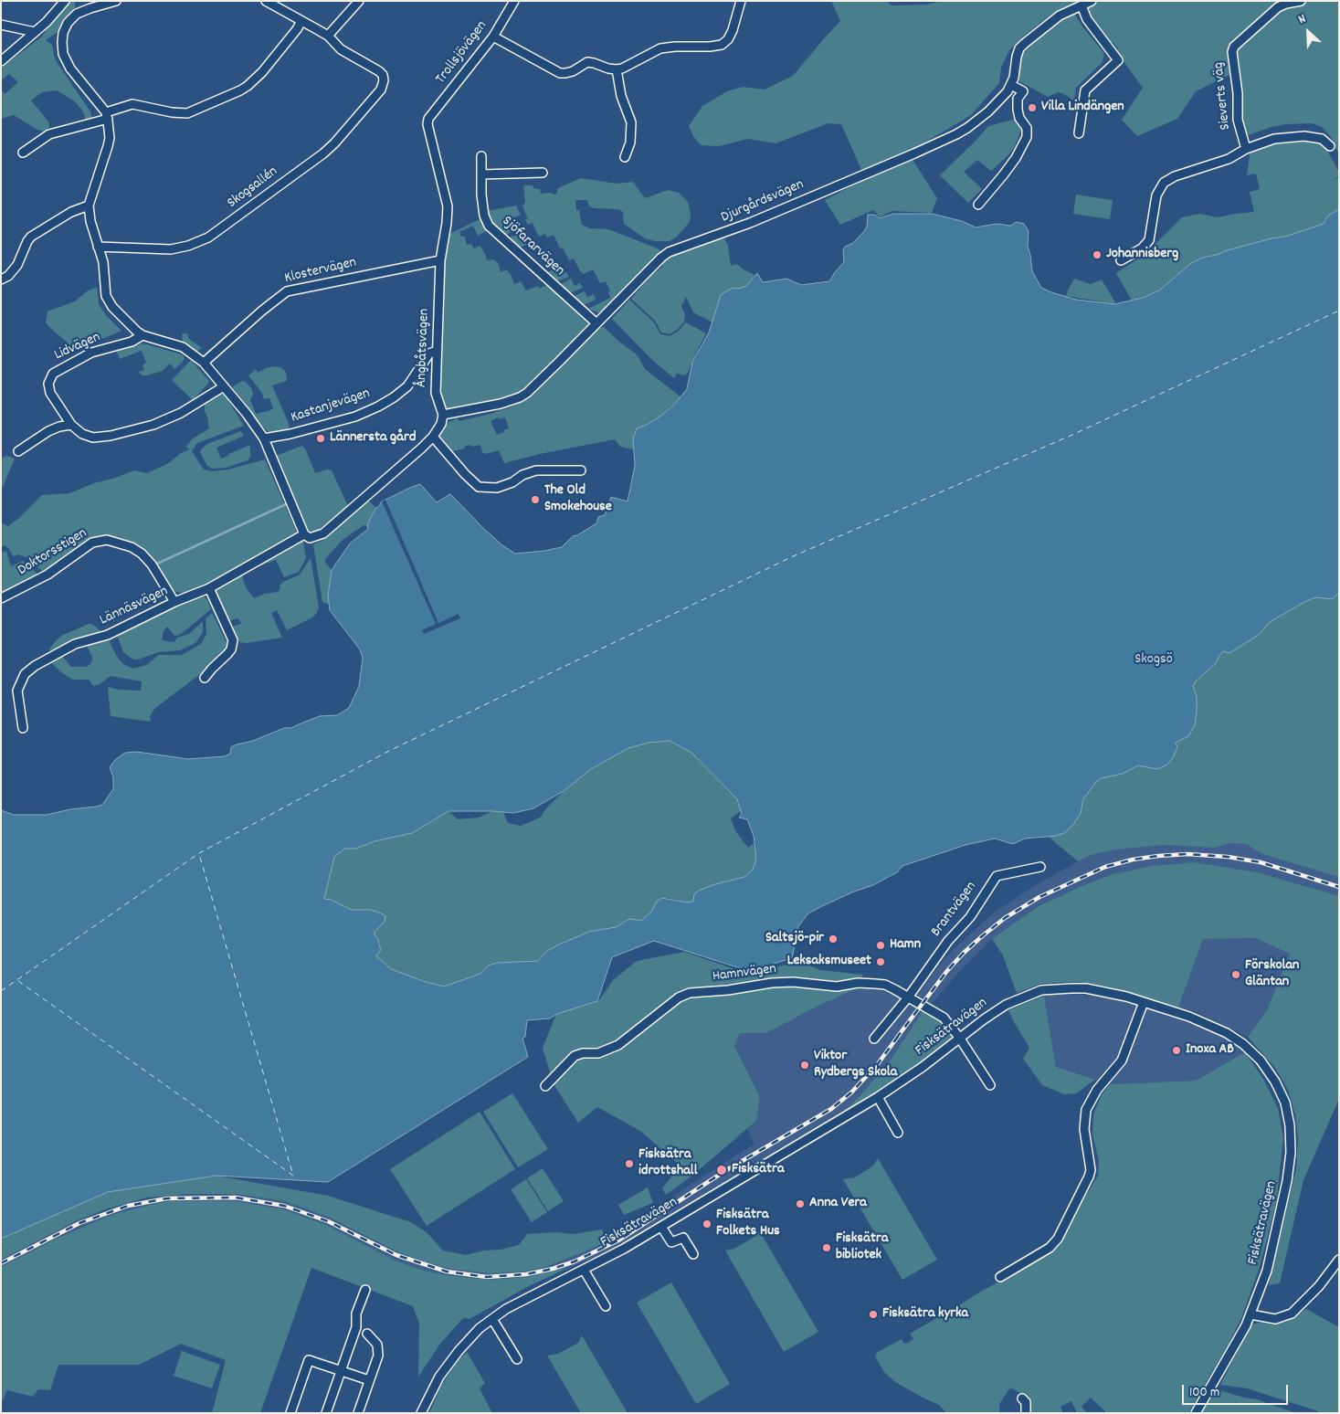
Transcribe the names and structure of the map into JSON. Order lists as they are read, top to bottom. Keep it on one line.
{"streets":{"street":["Trollsjövägen","Sieverts väg","Skogsallén","Djurgårdsvägen","Sjöfararvägen","Klostervägen","Lidvägen","Ångbåtsvägen","Kastanjevägen","Doktorsstigen","Lännäsvägen","Brantvägen","Hamnvägen","Fisksätravägen"]},"crossings":[["Trollsjövägen","Ångbåtsvägen"],["Djurgårdsvägen","Sjöfararvägen"],["Djurgårdsvägen","Ångbåtsvägen"],["Klostervägen","Ångbåtsvägen"],["Ångbåtsvägen","Kastanjevägen"],["Doktorsstigen","Lännäsvägen"],["Brantvägen","Hamnvägen"],["Hamnvägen","Fisksätravägen"]],"parks":["Skogsö"],"places":["Villa Lindängen","Johannisberg","Lännersta gård","The Old Smokehouse","Saltsjö-pir","Hamn","Leksaksmuseet","Förskolan Gläntan","Inoxa AB","Viktor Rydbergs Skola","Fisksätra idrottshall","Fisksätra","Anna Vera","Fisksätra Folkets Hus","Fisksätra bibliotek","Fisksätra kyrka"],"scale_bar":"100 m","north":"top left"}
